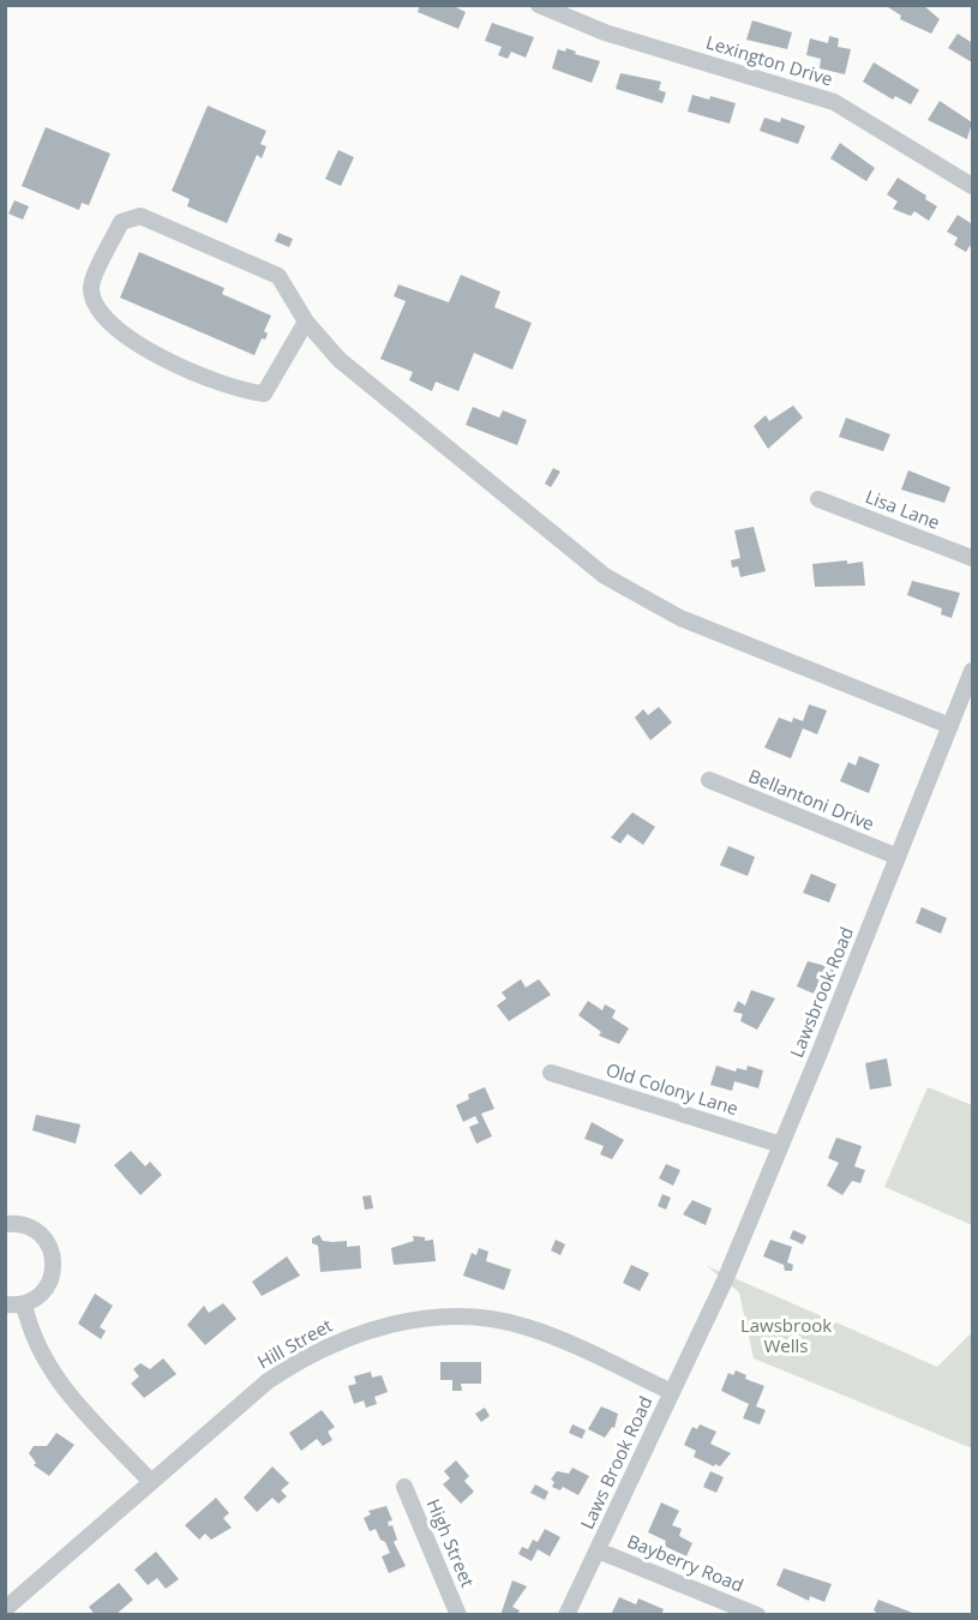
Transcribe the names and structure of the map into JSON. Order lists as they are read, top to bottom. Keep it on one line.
{"streets":{"street":["Lexington Drive","Lisa Lane","Bellantoni Drive","Lawsbrook Road","Old Colony Lane","Hill Street","Laws Brook Road","High Street","Bayberry Road"]},"crossings":[["Bellantoni Drive","Lawsbrook Road"],["Lawsbrook Road","Old Colony Lane"],["Lawsbrook Road","Laws Brook Road"],["Hill Street","Laws Brook Road"],["Laws Brook Road","Bayberry Road"]],"parks":["Lawsbrook Wells"]}
